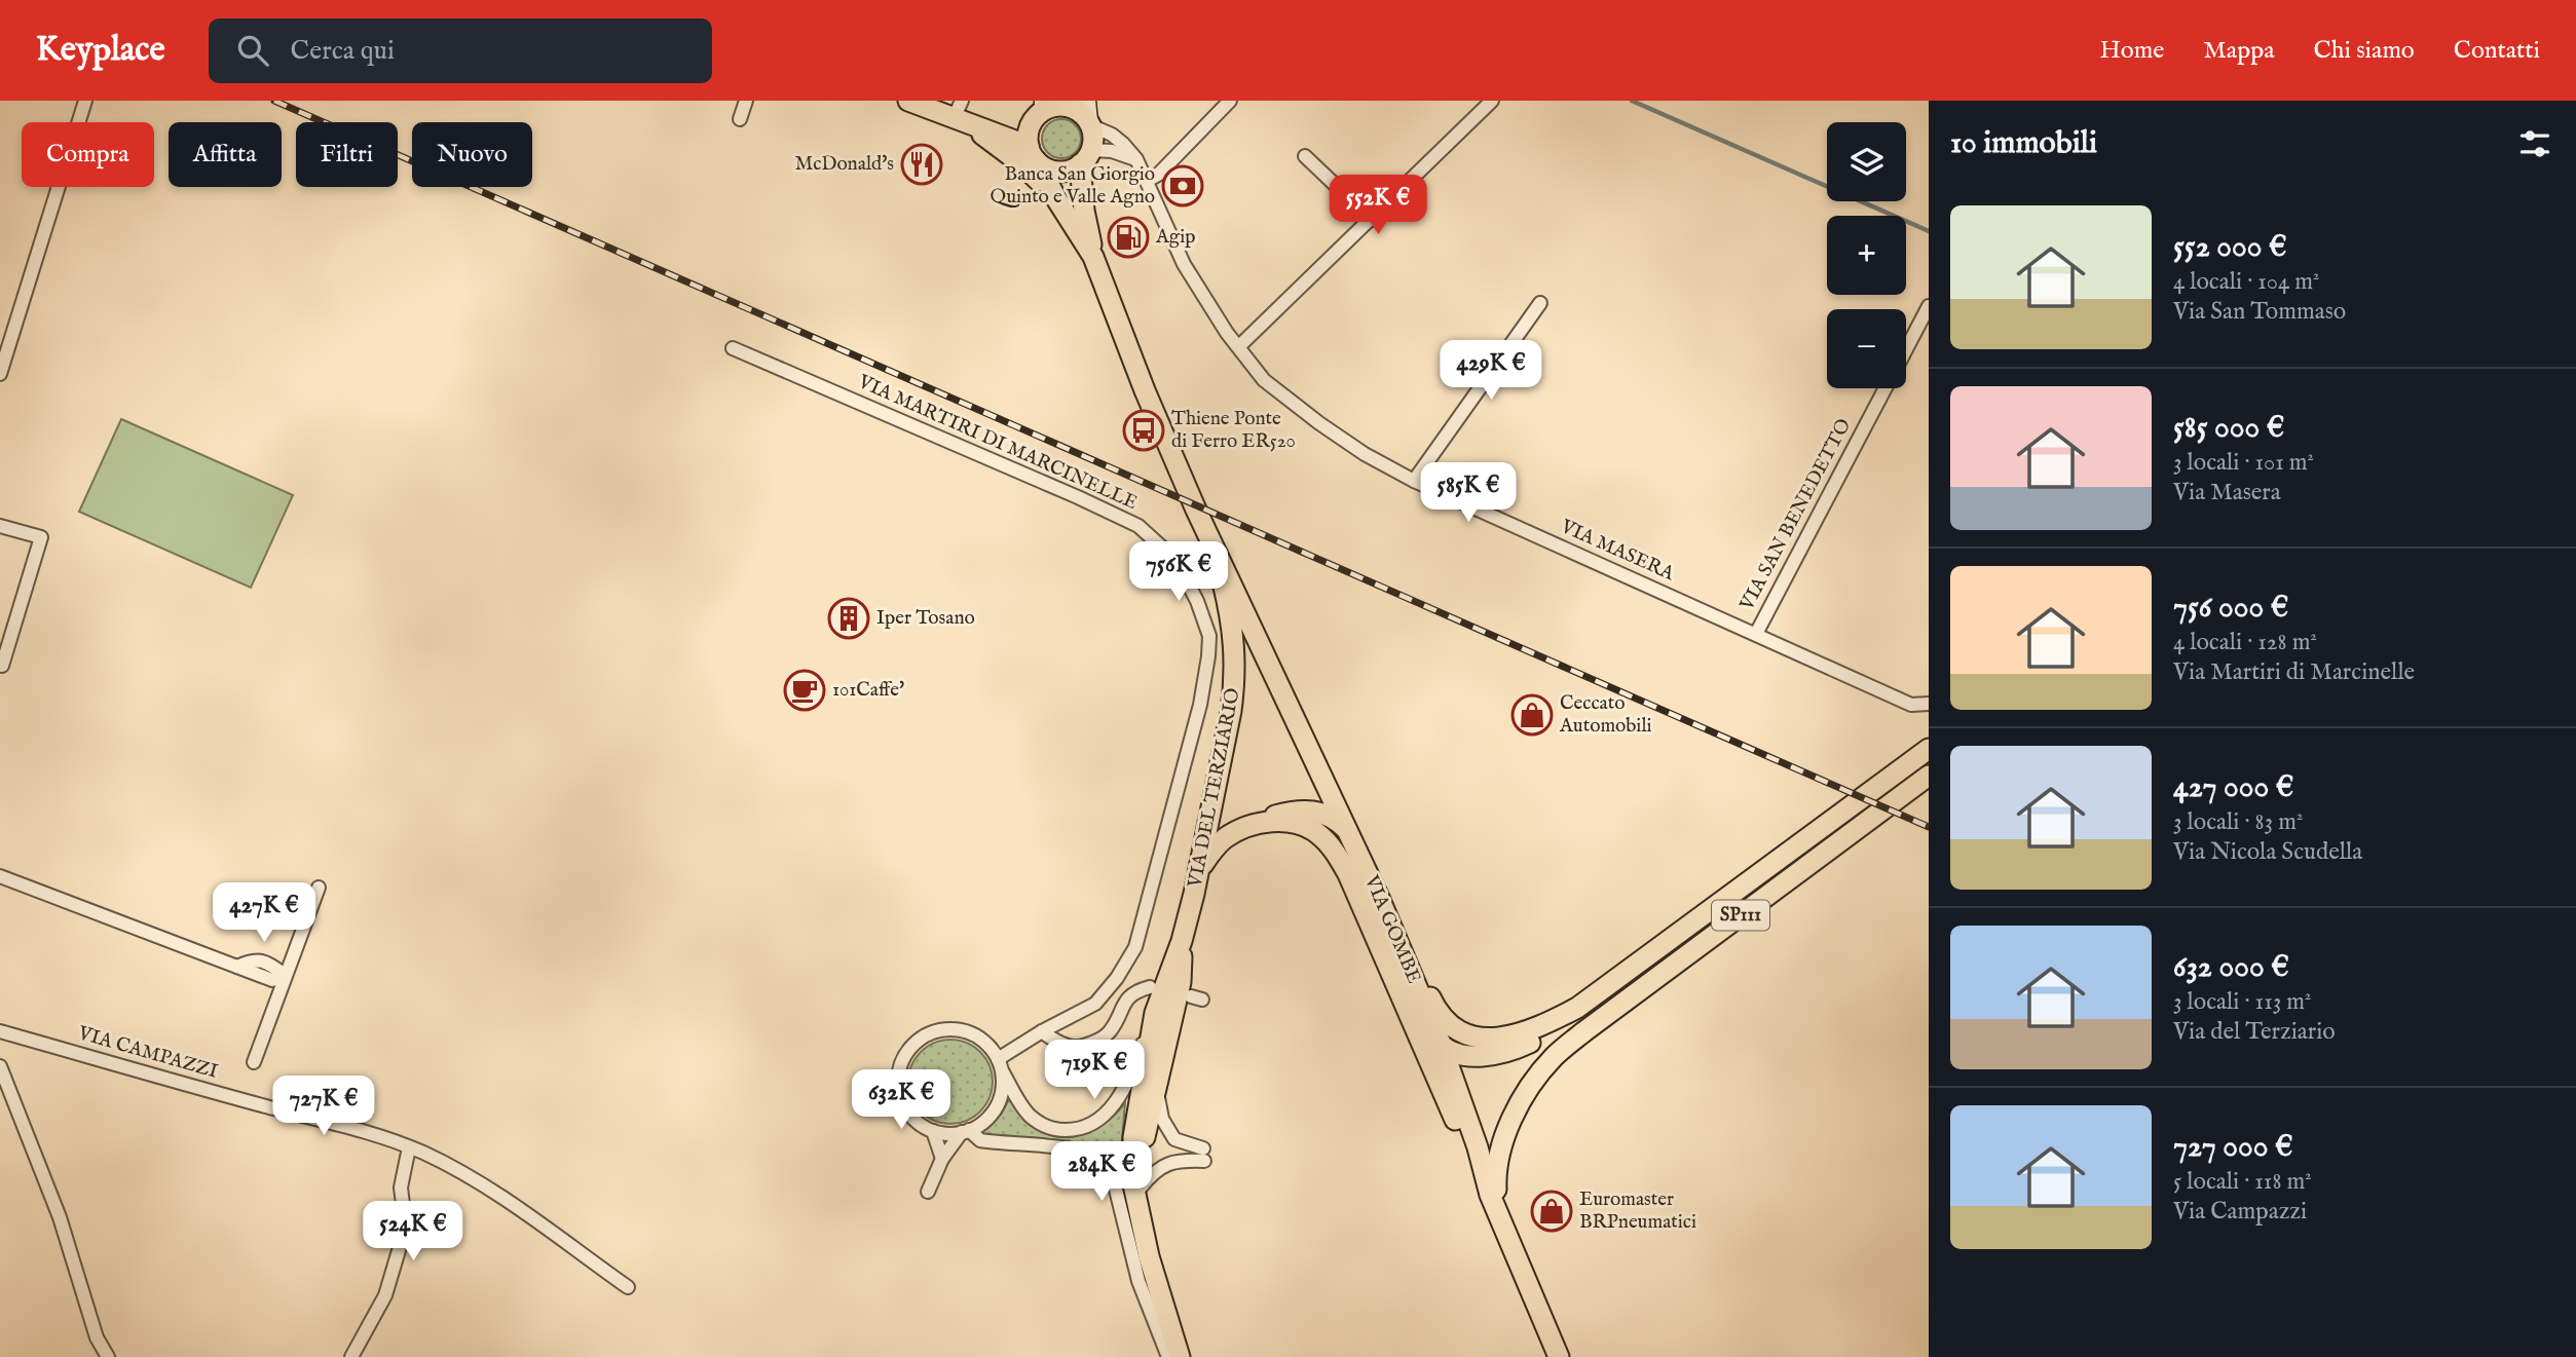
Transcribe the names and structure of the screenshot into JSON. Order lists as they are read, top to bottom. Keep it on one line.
{"streets":{"main road":["VIA DEL TERZIARIO","SP111","VIA GOMBE"],"street":["VIA MARTIRI DI MARCINELLE","VIA SAN BENEDETTO","VIA MASERA","VIA CAMPAZZI"]},"crossings":[["VIA MARTIRI DI MARCINELLE","VIA DEL TERZIARIO"],["VIA SAN BENEDETTO","VIA MASERA"],["VIA DEL TERZIARIO","VIA GOMBE"],["SP111","VIA GOMBE"]],"places":{"restaurant":["McDonald's"],"bank":["Banca San Giorgio Quinto e Valle Agno"],"fuel station":["Agip"],"bus stop":["Thiene Ponte di Ferro ER520"],"building":["Iper Tosano"],"cafe":["101Caffe'"],"shop":["Ceccato Automobili","Euromaster BRPneumatici"]},"page":{"header":"Keyplace","search":"Cerca qui","nav":["Home","Mappa","Chi siamo","Contatti"],"heading":"10 immobili","map_buttons":["+","−"],"chip":["Compra","Affitta","Filtri","Nuovo"],"price":["552K €","429K €","585K €","756K €","427K €","719K €","632K €","727K €","284K €","524K €"],"list":[{"name":"552 000 €","note":"4 locali · 104 m² · Via San Tommaso"},{"name":"585 000 €","note":"3 locali · 101 m² · Via Masera"},{"name":"756 000 €","note":"4 locali · 128 m² · Via Martiri di Marcinelle"},{"name":"427 000 €","note":"3 locali · 83 m² · Via Nicola Scudella"},{"name":"632 000 €","note":"3 locali · 113 m² · Via del Terziario"},{"name":"727 000 €","note":"5 locali · 118 m² · Via Campazzi"}]}}
